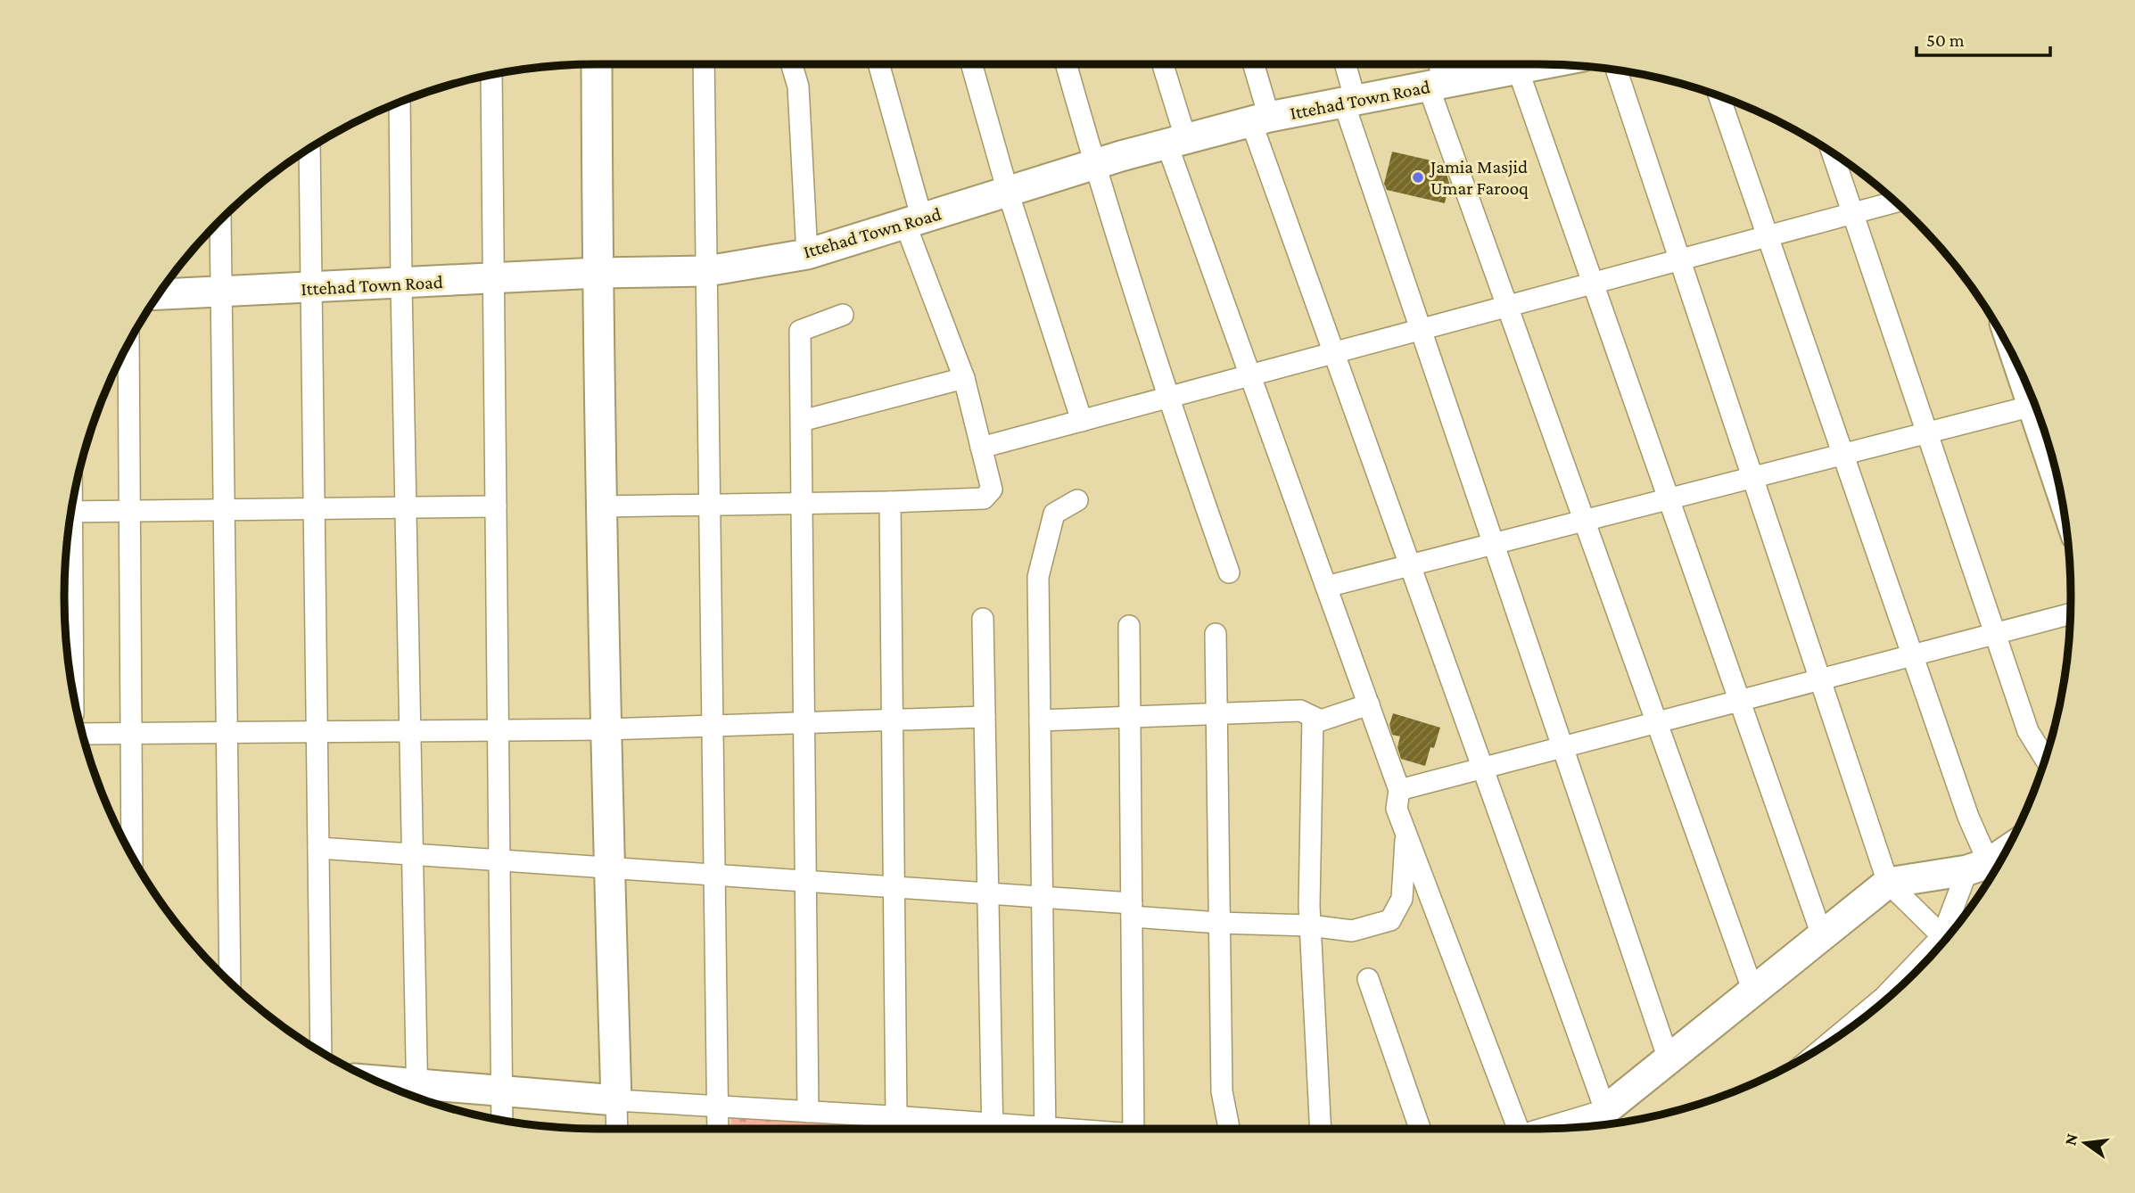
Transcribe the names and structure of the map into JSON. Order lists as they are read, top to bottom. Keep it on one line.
{"streets":{"street":["Ittehad Town Road"]},"places":["Jamia Masjid Umar Farooq"],"scale_bar":"50 m","north":"left"}
